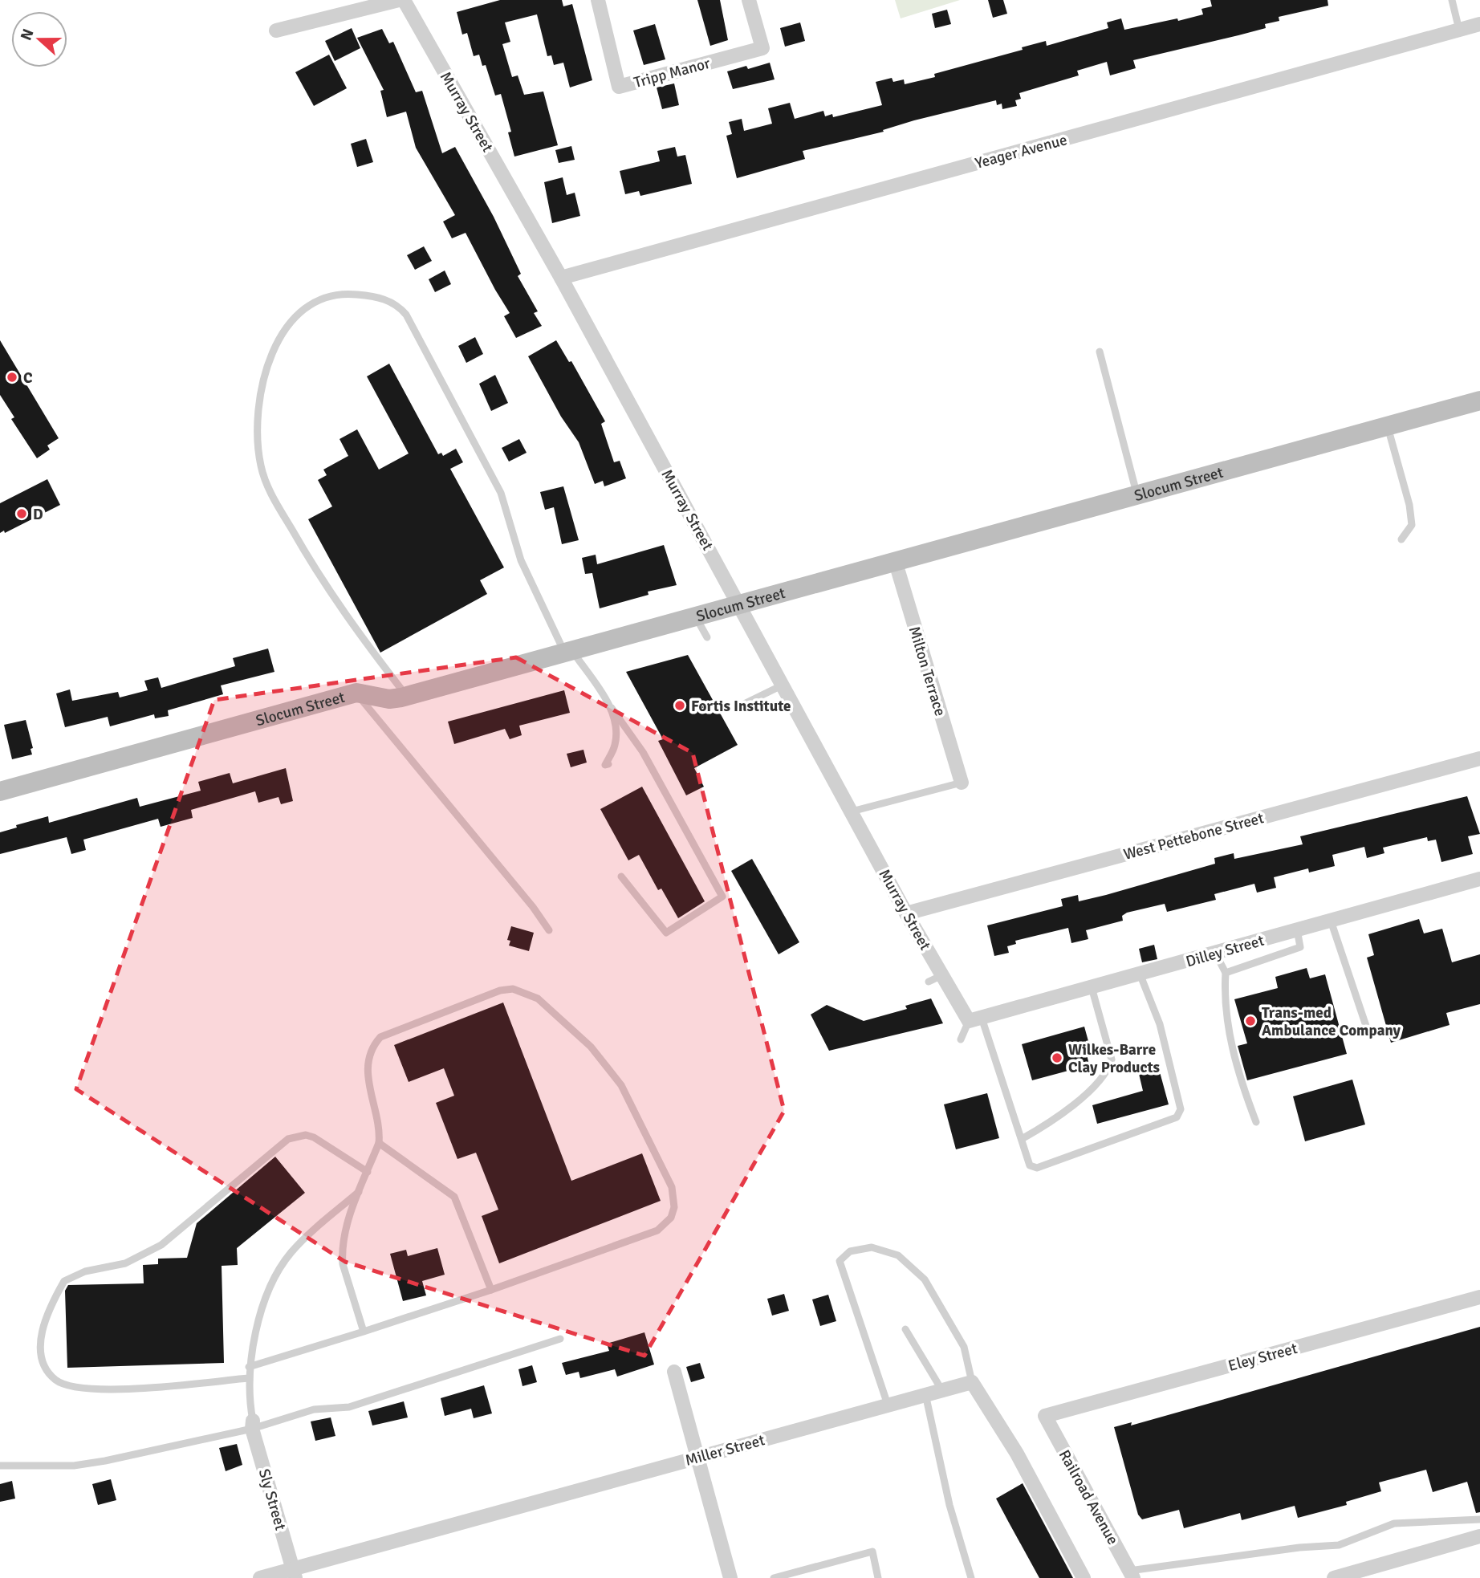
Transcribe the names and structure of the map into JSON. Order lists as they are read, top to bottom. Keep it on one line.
{"streets":{"street":["Tripp Manor","Murray Street","Yeager Avenue","Slocum Street","Milton Terrace","West Pettebone Street","Dilley Street","Eley Street","Miller Street","Railroad Avenue","Sly Street"]},"crossings":[["Murray Street","Yeager Avenue"],["Murray Street","Slocum Street"],["Murray Street","West Pettebone Street"],["Murray Street","Dilley Street"],["Slocum Street","Milton Terrace"],["Eley Street","Railroad Avenue"],["Miller Street","Sly Street"]],"places":["C","D","Fortis Institute","Trans-med Ambulance Company","Wilkes-Barre Clay Products"],"north":"left"}
